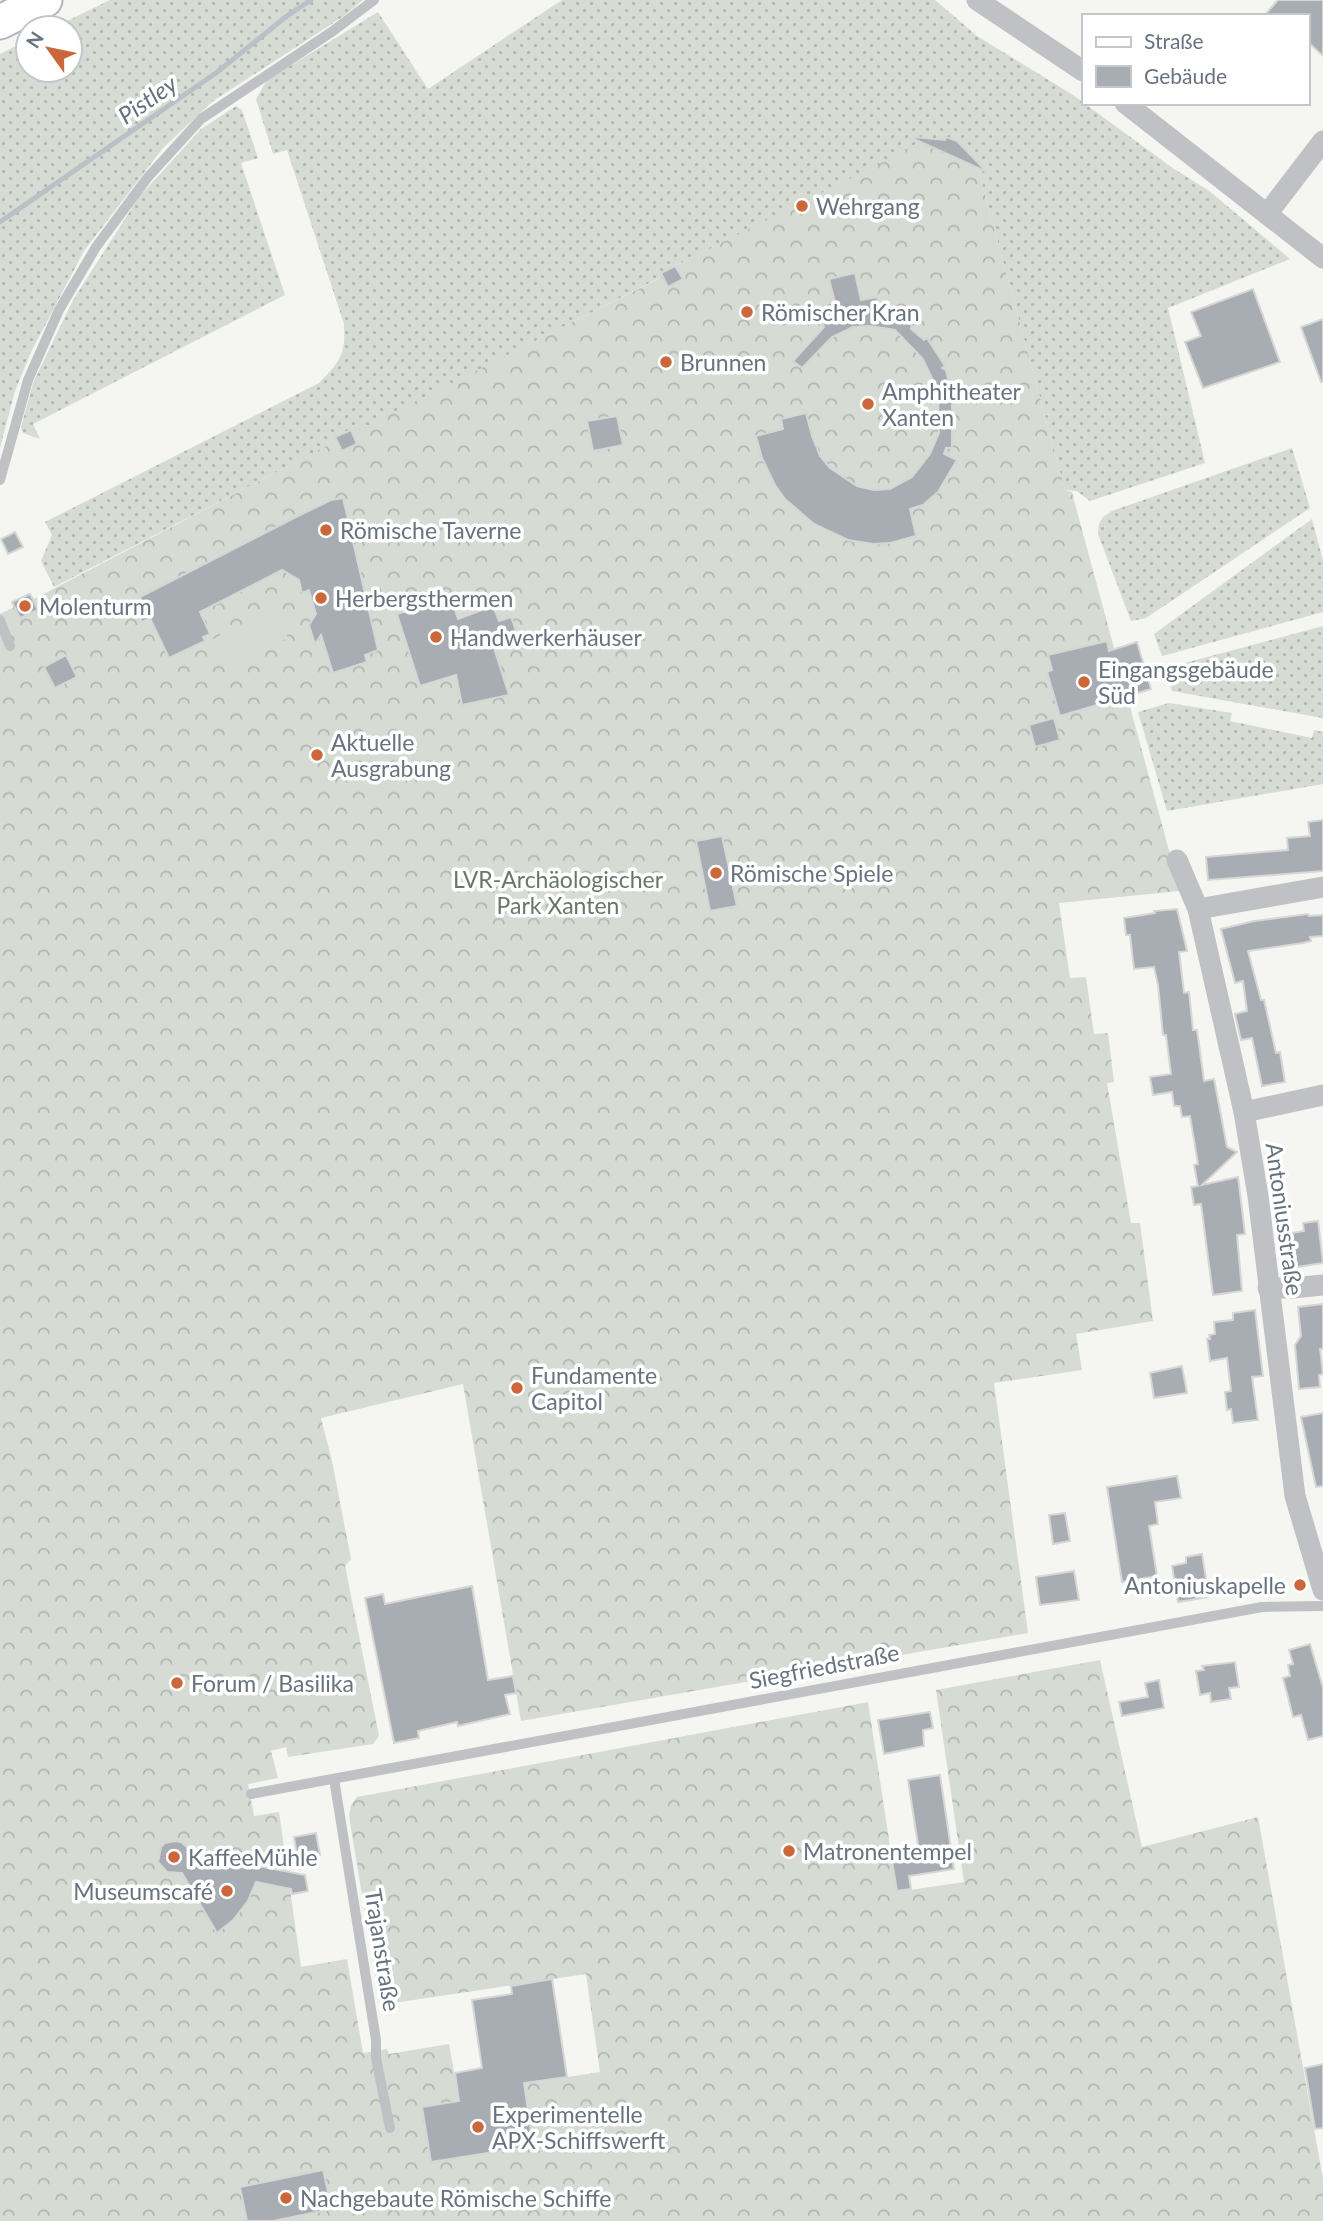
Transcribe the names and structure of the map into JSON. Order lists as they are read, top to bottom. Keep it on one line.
{"streets":{"street":["Antoniusstraße"],"lane":["Siegfriedstraße","Trajanstraße"]},"crossings":[["Siegfriedstraße","Trajanstraße"]],"water":["Pistley"],"parks":["LVR-Archäologischer Park Xanten"],"places":["Wehrgang","Römischer Kran","Brunnen","Amphitheater Xanten","Römische Taverne","Herbergsthermen","Molenturm","Handwerkerhäuser","Eingangsgebäude Süd","Aktuelle Ausgrabung","Römische Spiele","Fundamente Capitol","Antoniuskapelle","Forum / Basilika","Matronentempel","KaffeeMühle","Museumscafé","Experimentelle APX-Schiffswerft","Nachgebaute Römische Schiffe"],"legend":["Straße","Gebäude"],"north":"top left"}
